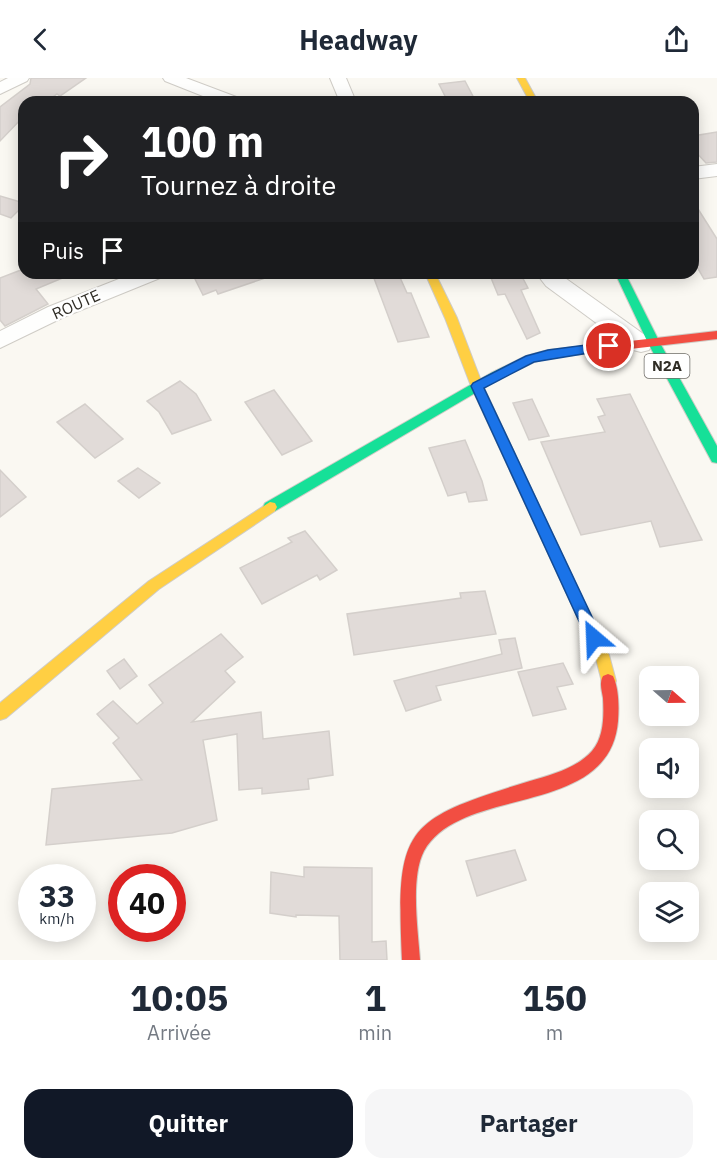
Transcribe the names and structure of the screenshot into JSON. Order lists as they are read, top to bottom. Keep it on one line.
{"streets":{"main road":["N2A"],"street":["ROUTE"]},"north":"right","page":{"header":"Headway","turn":["100 m","Tournez à droite"],"then":"Puis","speed":"33 km/h","limit":"40","eta":["10:05","Arrivée","1","min","150","m"],"buttons":["Quitter","Partager"]}}
